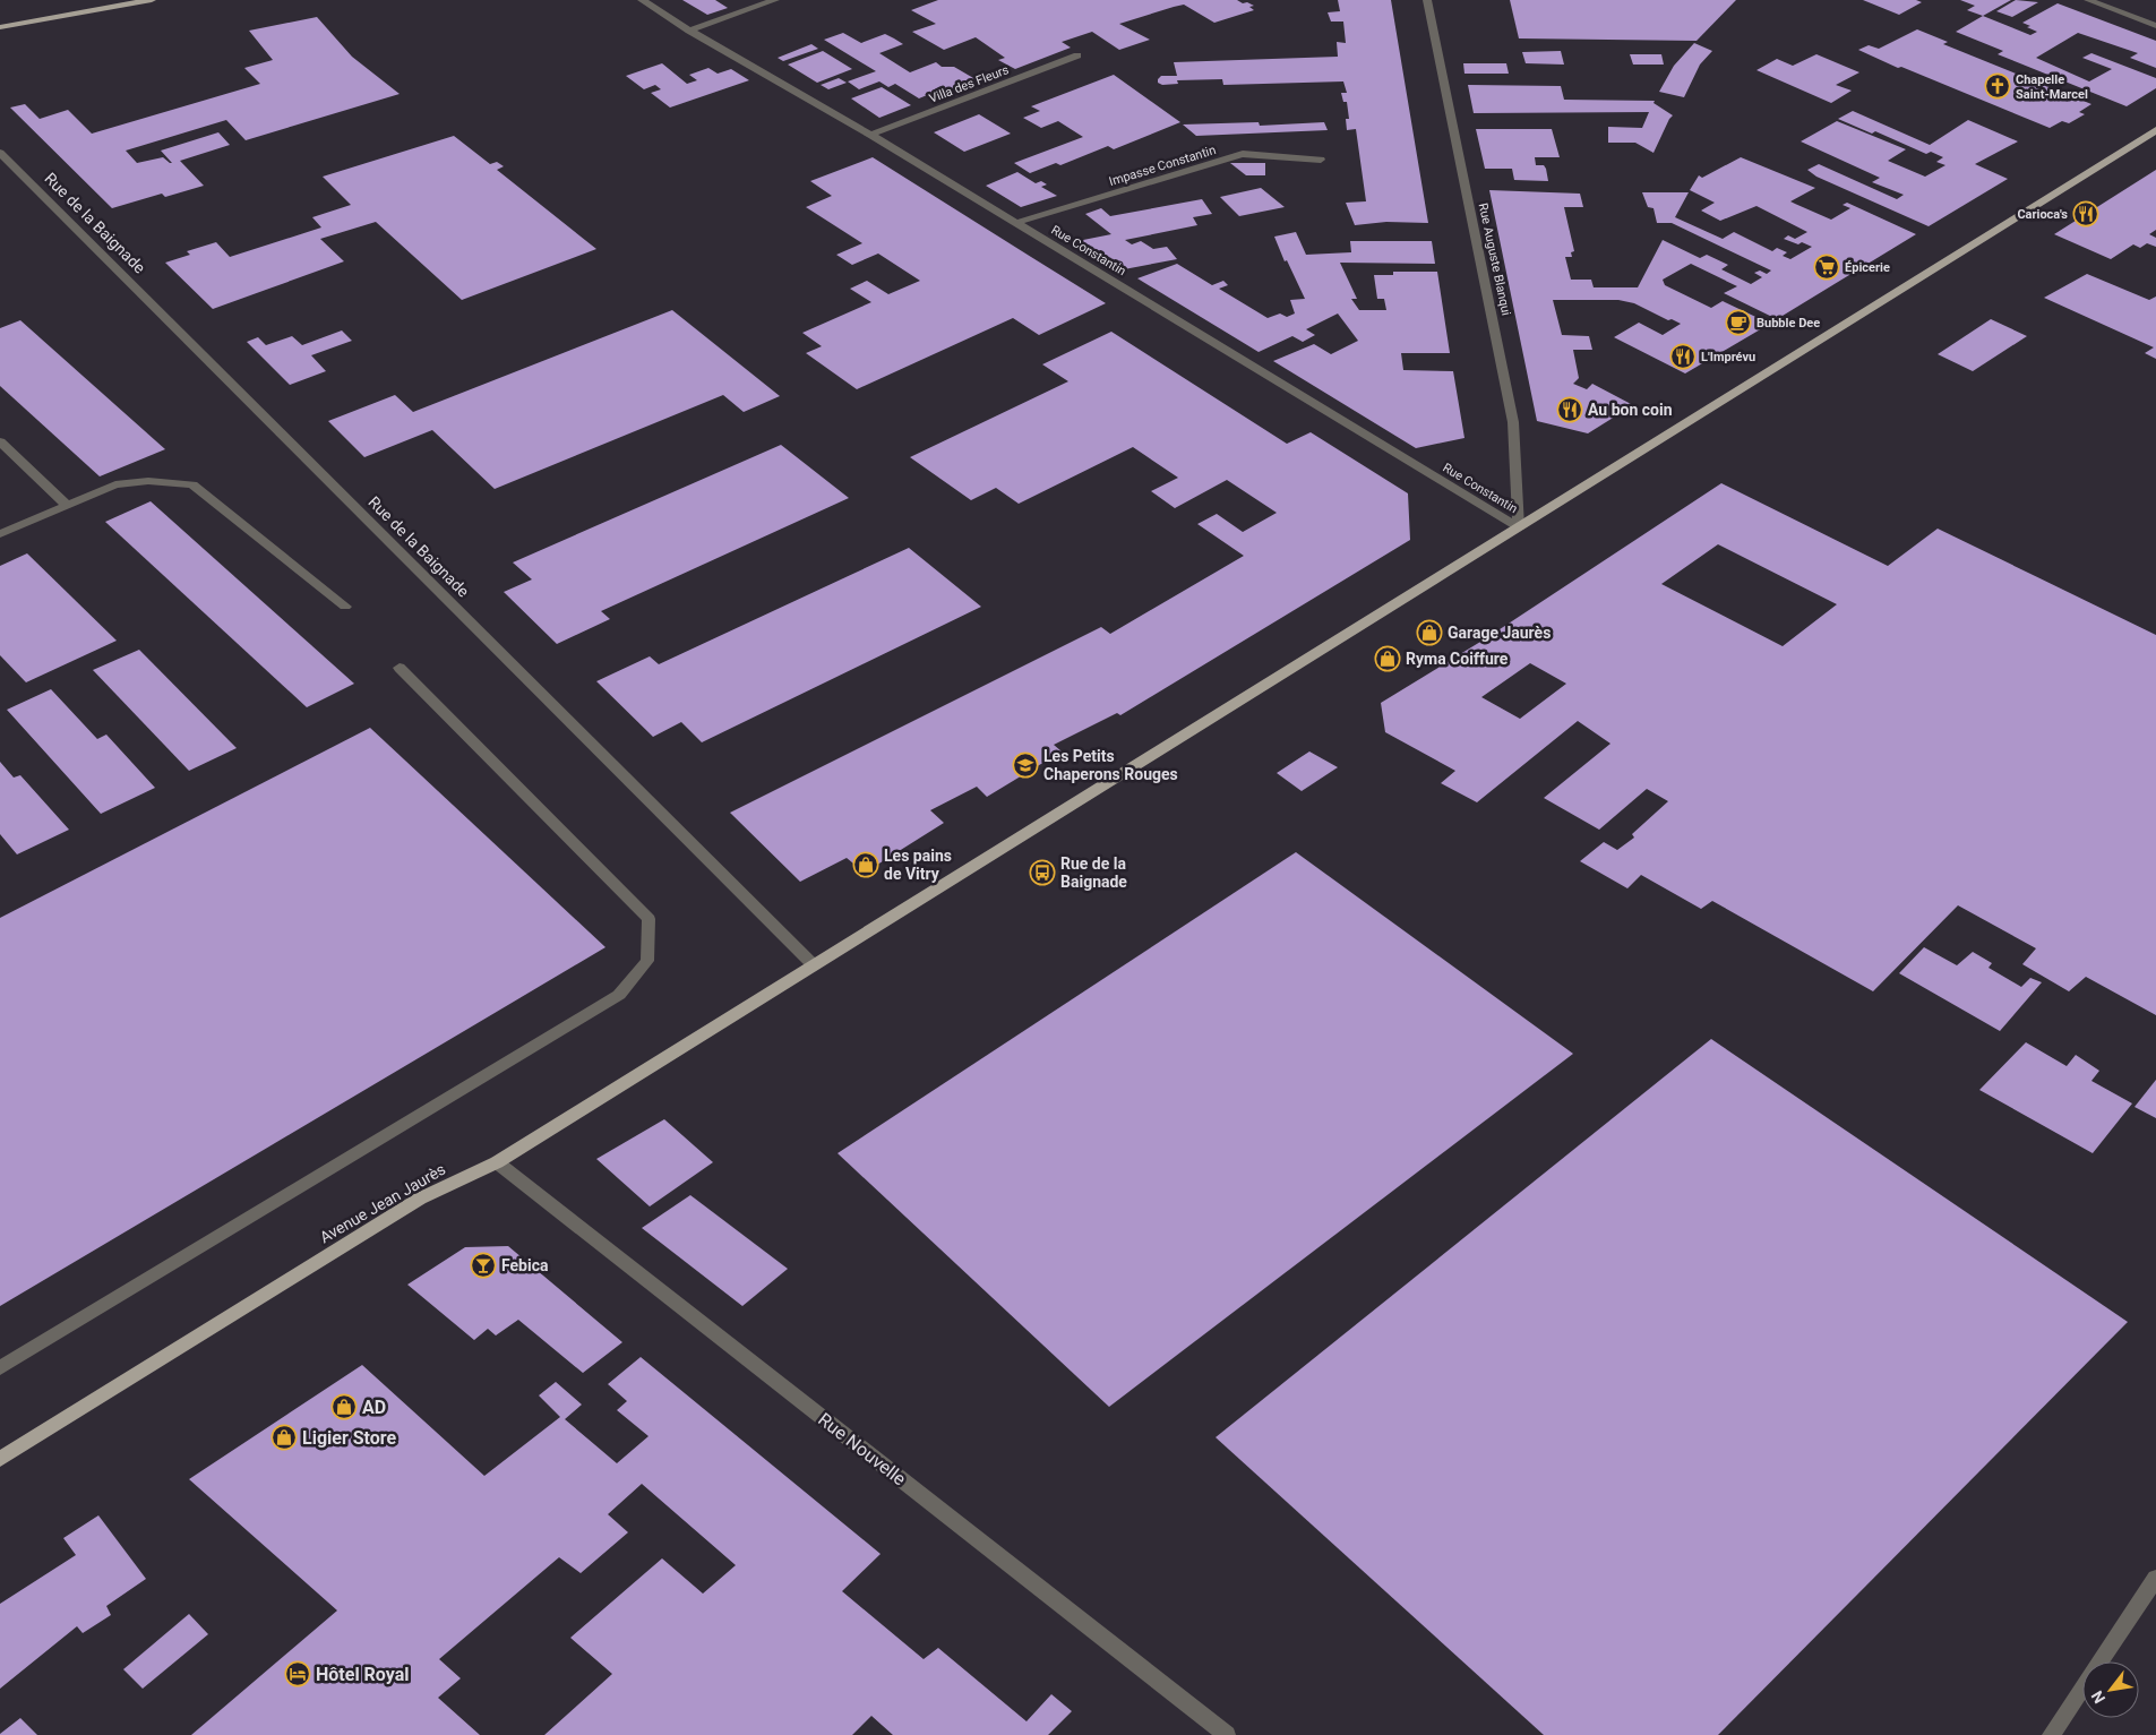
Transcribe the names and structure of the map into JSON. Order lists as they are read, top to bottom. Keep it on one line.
{"streets":{"main road":["Avenue Jean Jaurès"],"street":["Villa des Fleurs","Impasse Constantin","Rue de la Baignade","Rue Constantin","Rue Auguste Blanqui","Rue Nouvelle"]},"crossings":[["Villa des Fleurs","Rue Constantin"],["Impasse Constantin","Rue Constantin"],["Rue de la Baignade","Avenue Jean Jaurès"],["Rue Constantin","Rue Auguste Blanqui"],["Rue Constantin","Avenue Jean Jaurès"],["Rue Auguste Blanqui","Avenue Jean Jaurès"],["Avenue Jean Jaurès","Rue Nouvelle"]],"places":{"church":["Chapelle Saint-Marcel"],"restaurant":["Carioca's","L'Imprévu","Au bon coin"],"supermarket":["Épicerie"],"cafe":["Bubble Dee"],"shop":["Garage Jaurès","Ryma Coiffure","Les pains de Vitry","AD","Ligier Store"],"school or university":["Les Petits Chaperons Rouges"],"bus stop":["Rue de la Baignade"],"bar":["Febica"],"hotel":["Hôtel Royal"]},"north":"bottom left"}
